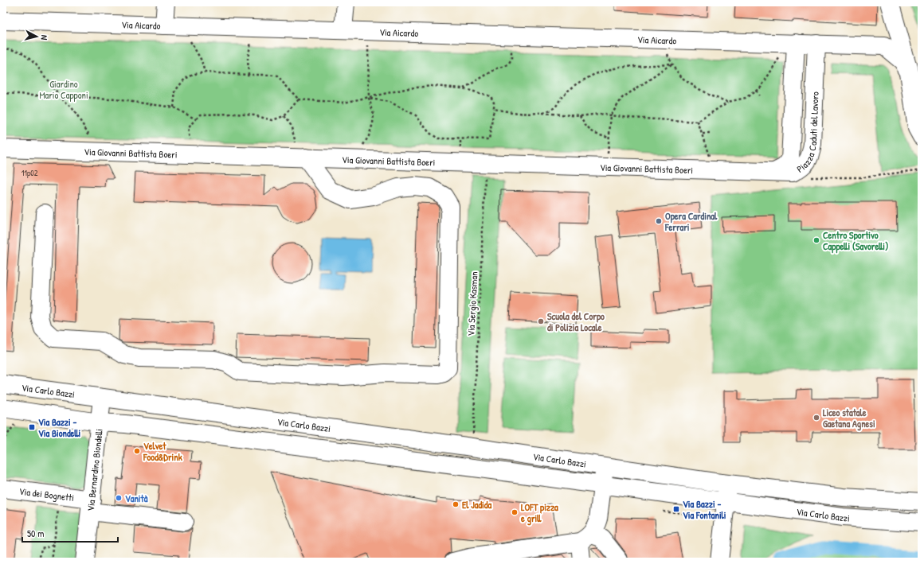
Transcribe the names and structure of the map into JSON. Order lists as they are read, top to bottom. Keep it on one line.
{"streets":{"street":["Via Aicardo","Piazza Caduti del Lavoro","Via Giovanni Battista Boeri","Via Carlo Bazzi","Via Bernardino Biondelli","Via dei Bognetti"],"path":["Via Sergio Kasman"]},"crossings":[["Via Aicardo","Piazza Caduti del Lavoro"],["Piazza Caduti del Lavoro","Via Giovanni Battista Boeri"],["Via Carlo Bazzi","Via Bernardino Biondelli"],["Via Bernardino Biondelli","Via dei Bognetti"]],"parks":["Giardino Mario Capponi"],"places":{"other":["Opera Cardinal Ferrari","Centro Sportivo Cappelli (Savorelli)","Scuola del Corpo di Polizia Locale","Liceo statale Gaetana Agnesi","Velvet Food&Drink","Vanità","El Jadida","LOFT pizza e grill"],"transit":["Via Bazzi - Via Biondelli","Via Bazzi - Via Fontanili"]},"house_numbers":["11p02"],"scale_bar":"50 m","north":"right"}
